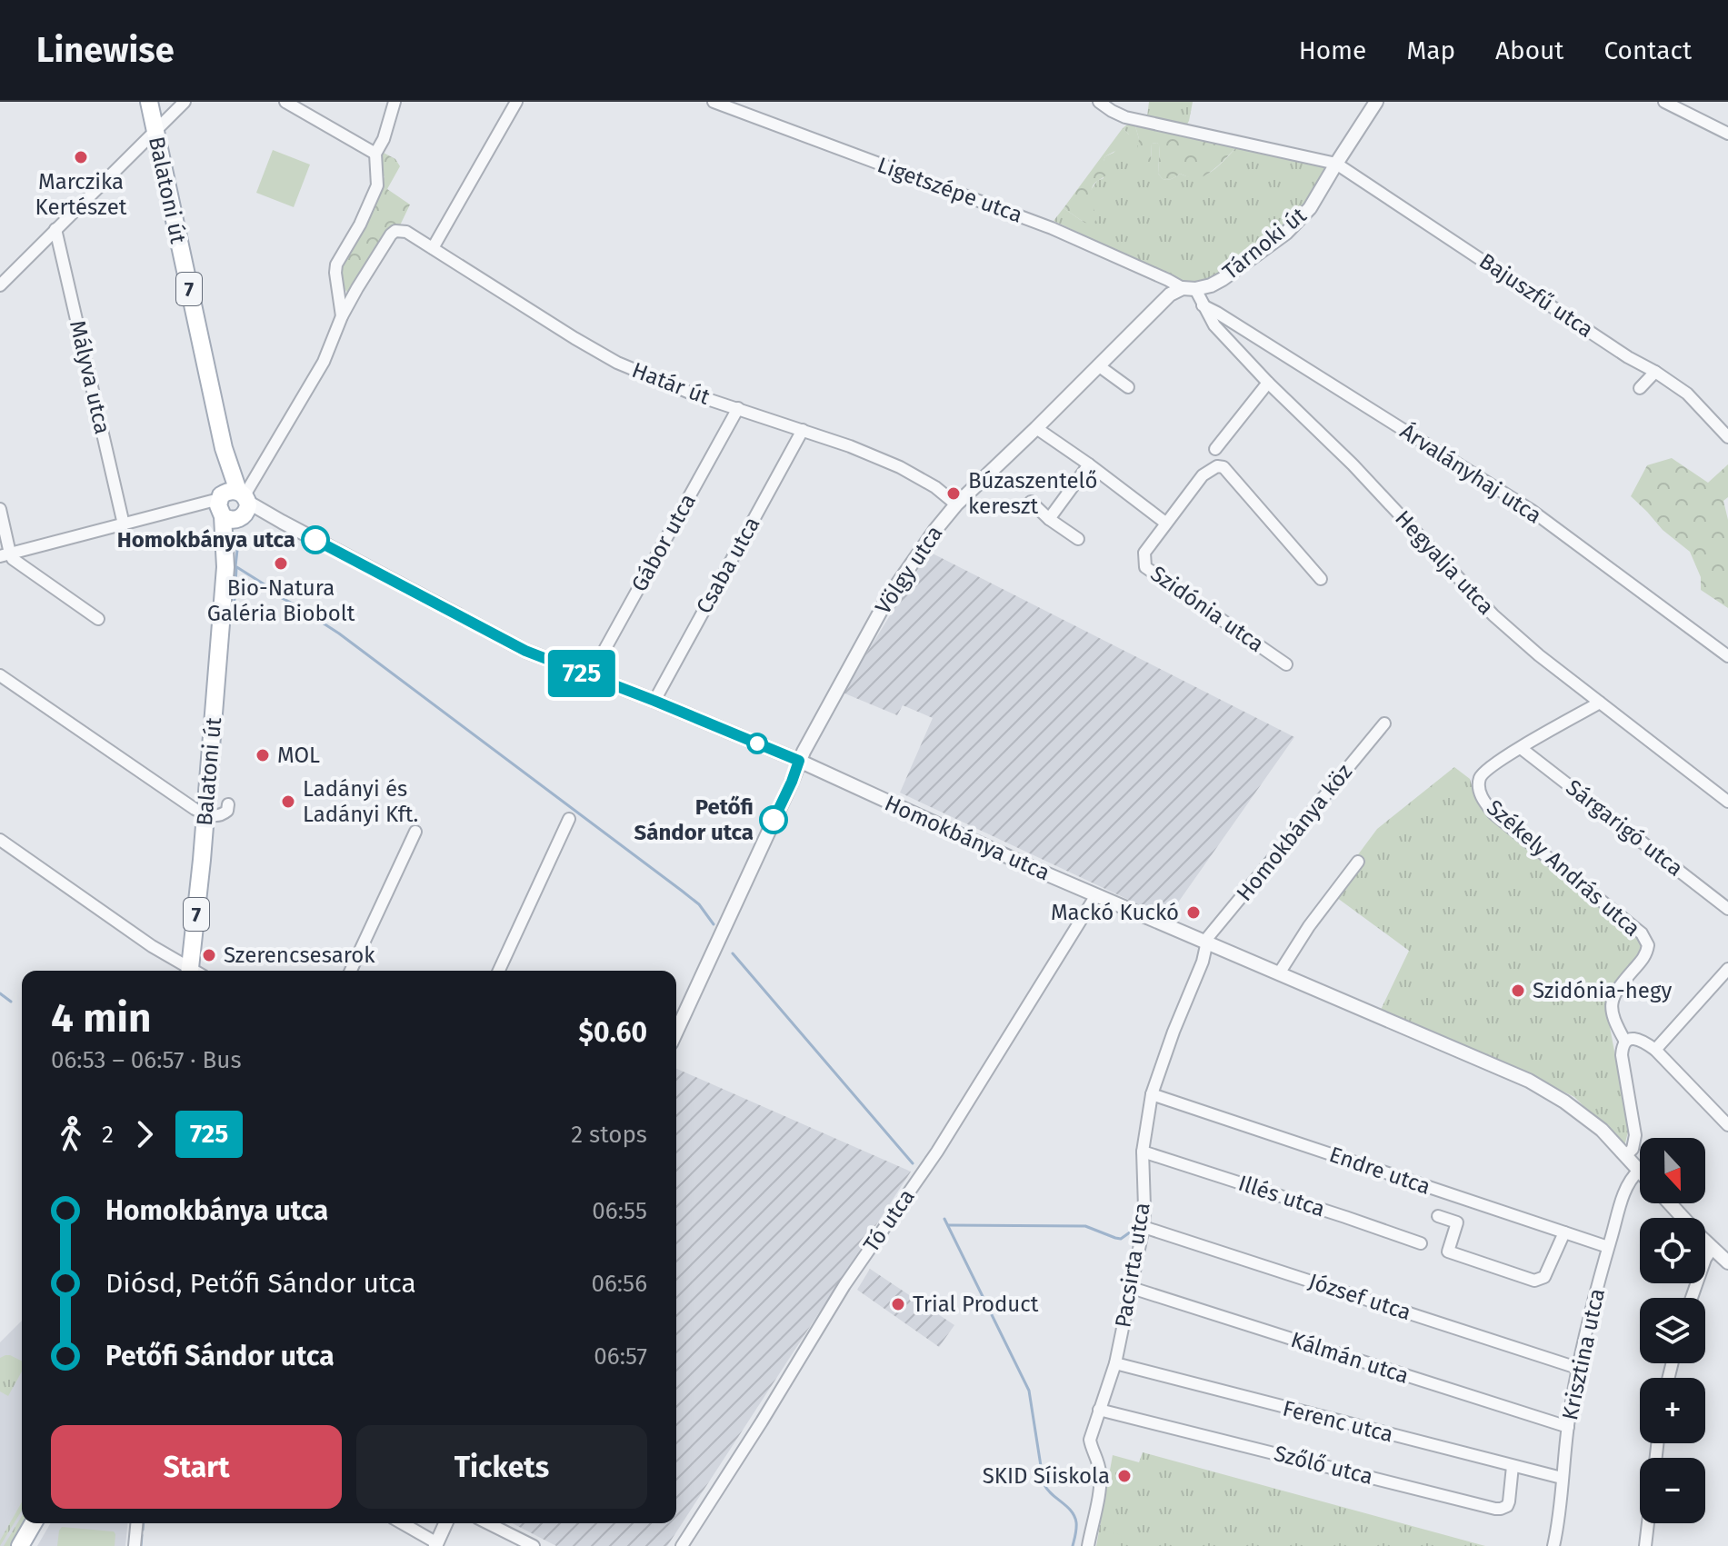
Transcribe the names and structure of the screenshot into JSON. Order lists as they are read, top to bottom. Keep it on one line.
{"streets":{"main road":["Balatoni út","7"],"street":["Ligetszépe utca","Tárnoki út","Bajuszfű utca","Mályva utca","Határ út","Árvalányhaj utca","Gábor utca","Hegyalja utca","Csaba utca","Völgy utca","Szidónia utca","Sárgarigó utca","Homokbánya köz","Homokbánya utca","Székely András utca","Endre utca","Illés utca","Tó utca","Pacsirta utca","József utca","Krisztina utca","Kálmán utca","Ferenc utca","Szőlő utca"]},"crossings":[["Balatoni út","Homokbánya utca"],["Ligetszépe utca","Tárnoki út"],["Ligetszépe utca","Hegyalja utca"],["Ligetszépe utca","Völgy utca"],["Tárnoki út","Bajuszfű utca"],["Tárnoki út","Hegyalja utca"],["Tárnoki út","Völgy utca"],["Határ út","Gábor utca"],["Határ út","Csaba utca"],["Határ út","Völgy utca"],["Árvalányhaj utca","Hegyalja utca"],["Gábor utca","Homokbánya utca"],["Hegyalja utca","Völgy utca"],["Hegyalja utca","Székely András utca"],["Csaba utca","Homokbánya utca"],["Völgy utca","Homokbánya utca"],["Sárgarigó utca","Székely András utca"],["Homokbánya köz","Homokbánya utca"],["Homokbánya köz","Pacsirta utca"],["Homokbánya utca","Tó utca"],["Homokbánya utca","Pacsirta utca"],["Homokbánya utca","Krisztina utca"],["Endre utca","Pacsirta utca"],["Endre utca","Krisztina utca"],["Illés utca","Pacsirta utca"],["Pacsirta utca","József utca"],["Pacsirta utca","Kálmán utca"],["Pacsirta utca","Ferenc utca"],["Pacsirta utca","Szőlő utca"],["József utca","Krisztina utca"],["Krisztina utca","Kálmán utca"],["Krisztina utca","Ferenc utca"],["Ferenc utca","Szőlő utca"]],"places":["Marczika Kertészet","Búzaszentelő kereszt","Homokbánya utca","Bio-Natura Galéria Biobolt","MOL","Ladányi és Ladányi Kft.","Petőfi Sándor utca","Mackó Kuckó","Szerencsesarok","Szidónia-hegy","Trial Product","SKID Síiskola"],"lines":["bus line 725"],"north":"bottom","page":{"header":"Linewise","nav":["Home","Map","About","Contact"],"on_map":"725","heading":["4 min","06:53 – 06:57 · Bus","$0.60"],"legs":["2","725","2 stops"],"map_buttons":["+","−"],"list":[{"name":"Homokbánya utca","value":"06:55"},{"name":"Diósd, Petőfi Sándor utca","value":"06:56"},{"name":"Petőfi Sándor utca","value":"06:57"}],"buttons":["Start","Tickets"]}}
